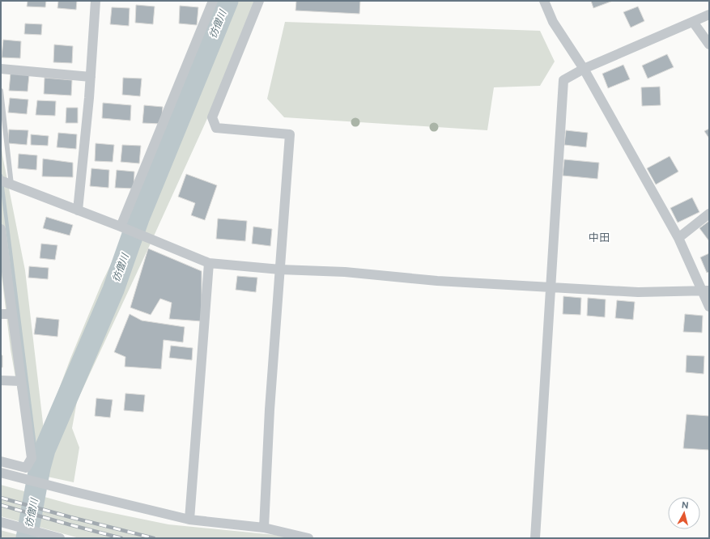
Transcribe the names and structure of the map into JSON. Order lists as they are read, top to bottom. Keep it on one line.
{"districts":["中田"],"water":["彷僧川"],"north":"top"}
